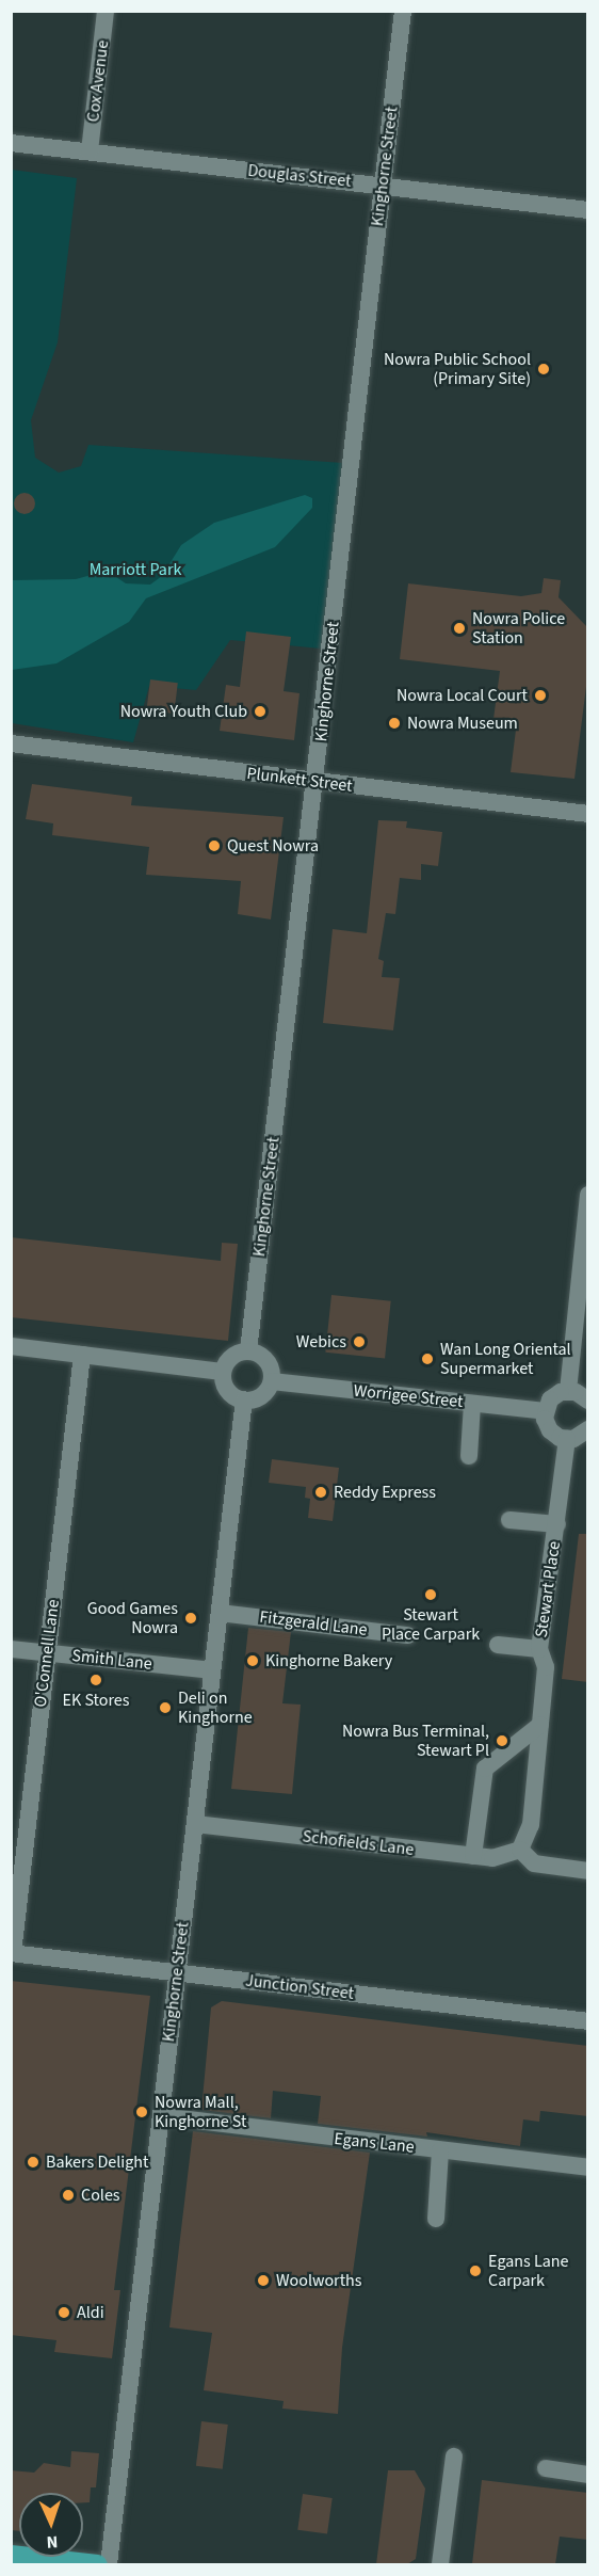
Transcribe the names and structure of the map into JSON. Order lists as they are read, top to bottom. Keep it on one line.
{"streets":{"street":["Cox Avenue","Kinghorne Street","Douglas Street","Plunkett Street","Worrigee Street","Stewart Place","Fitzgerald Lane","O'Connell Lane","Smith Lane","Schofields Lane","Junction Street","Egans Lane"]},"crossings":[["Cox Avenue","Douglas Street"],["Kinghorne Street","Douglas Street"],["Kinghorne Street","Plunkett Street"],["Kinghorne Street","Worrigee Street"],["Kinghorne Street","Fitzgerald Lane"],["Kinghorne Street","Smith Lane"],["Kinghorne Street","Schofields Lane"],["Kinghorne Street","Junction Street"],["Kinghorne Street","Egans Lane"],["Stewart Place","Schofields Lane"],["O'Connell Lane","Smith Lane"],["O'Connell Lane","Junction Street"]],"parks":["Marriott Park"],"places":["Nowra Public School (Primary Site)","Nowra Police Station","Nowra Local Court","Nowra Youth Club","Nowra Museum","Quest Nowra","Webics","Wan Long Oriental Supermarket","Reddy Express","Stewart Place Carpark","Good Games Nowra","Kinghorne Bakery","EK Stores","Deli on Kinghorne","Nowra Bus Terminal, Stewart Pl","Nowra Mall, Kinghorne St","Bakers Delight","Coles","Egans Lane Carpark","Woolworths","Aldi"],"north":"bottom"}
